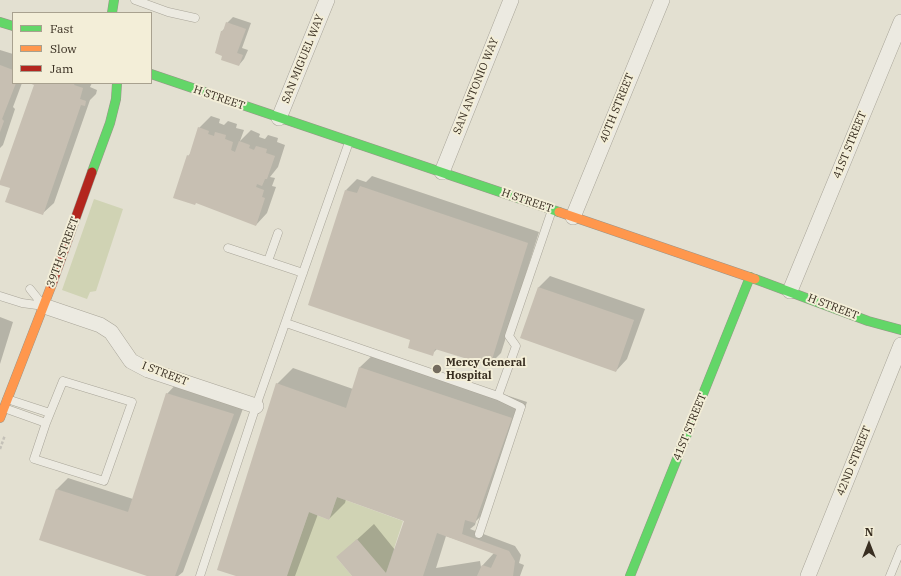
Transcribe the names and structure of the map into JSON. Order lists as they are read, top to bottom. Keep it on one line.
{"streets":{"main road":["H STREET","41ST STREET","39TH STREET"],"street":["SAN MIGUEL WAY","SAN ANTONIO WAY","40TH STREET","I STREET","42ND STREET"]},"crossings":[["SAN MIGUEL WAY","H STREET"],["SAN ANTONIO WAY","H STREET"],["H STREET","40TH STREET"],["H STREET","41ST STREET"],["39TH STREET","I STREET"]],"places":["Mercy General Hospital"],"legend":["Fast","Slow","Jam"],"north":"top"}
